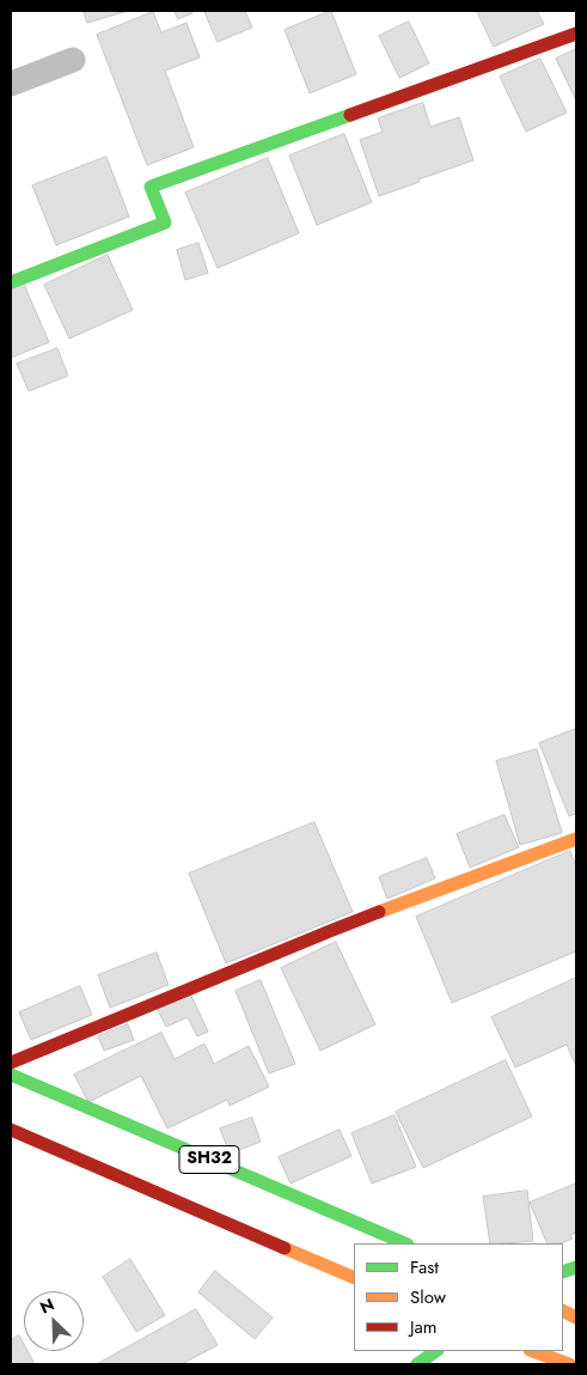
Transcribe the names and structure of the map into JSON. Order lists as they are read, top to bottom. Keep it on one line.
{"streets":{"street":["SH32"]},"legend":["Fast","Slow","Jam"],"north":"top left"}
